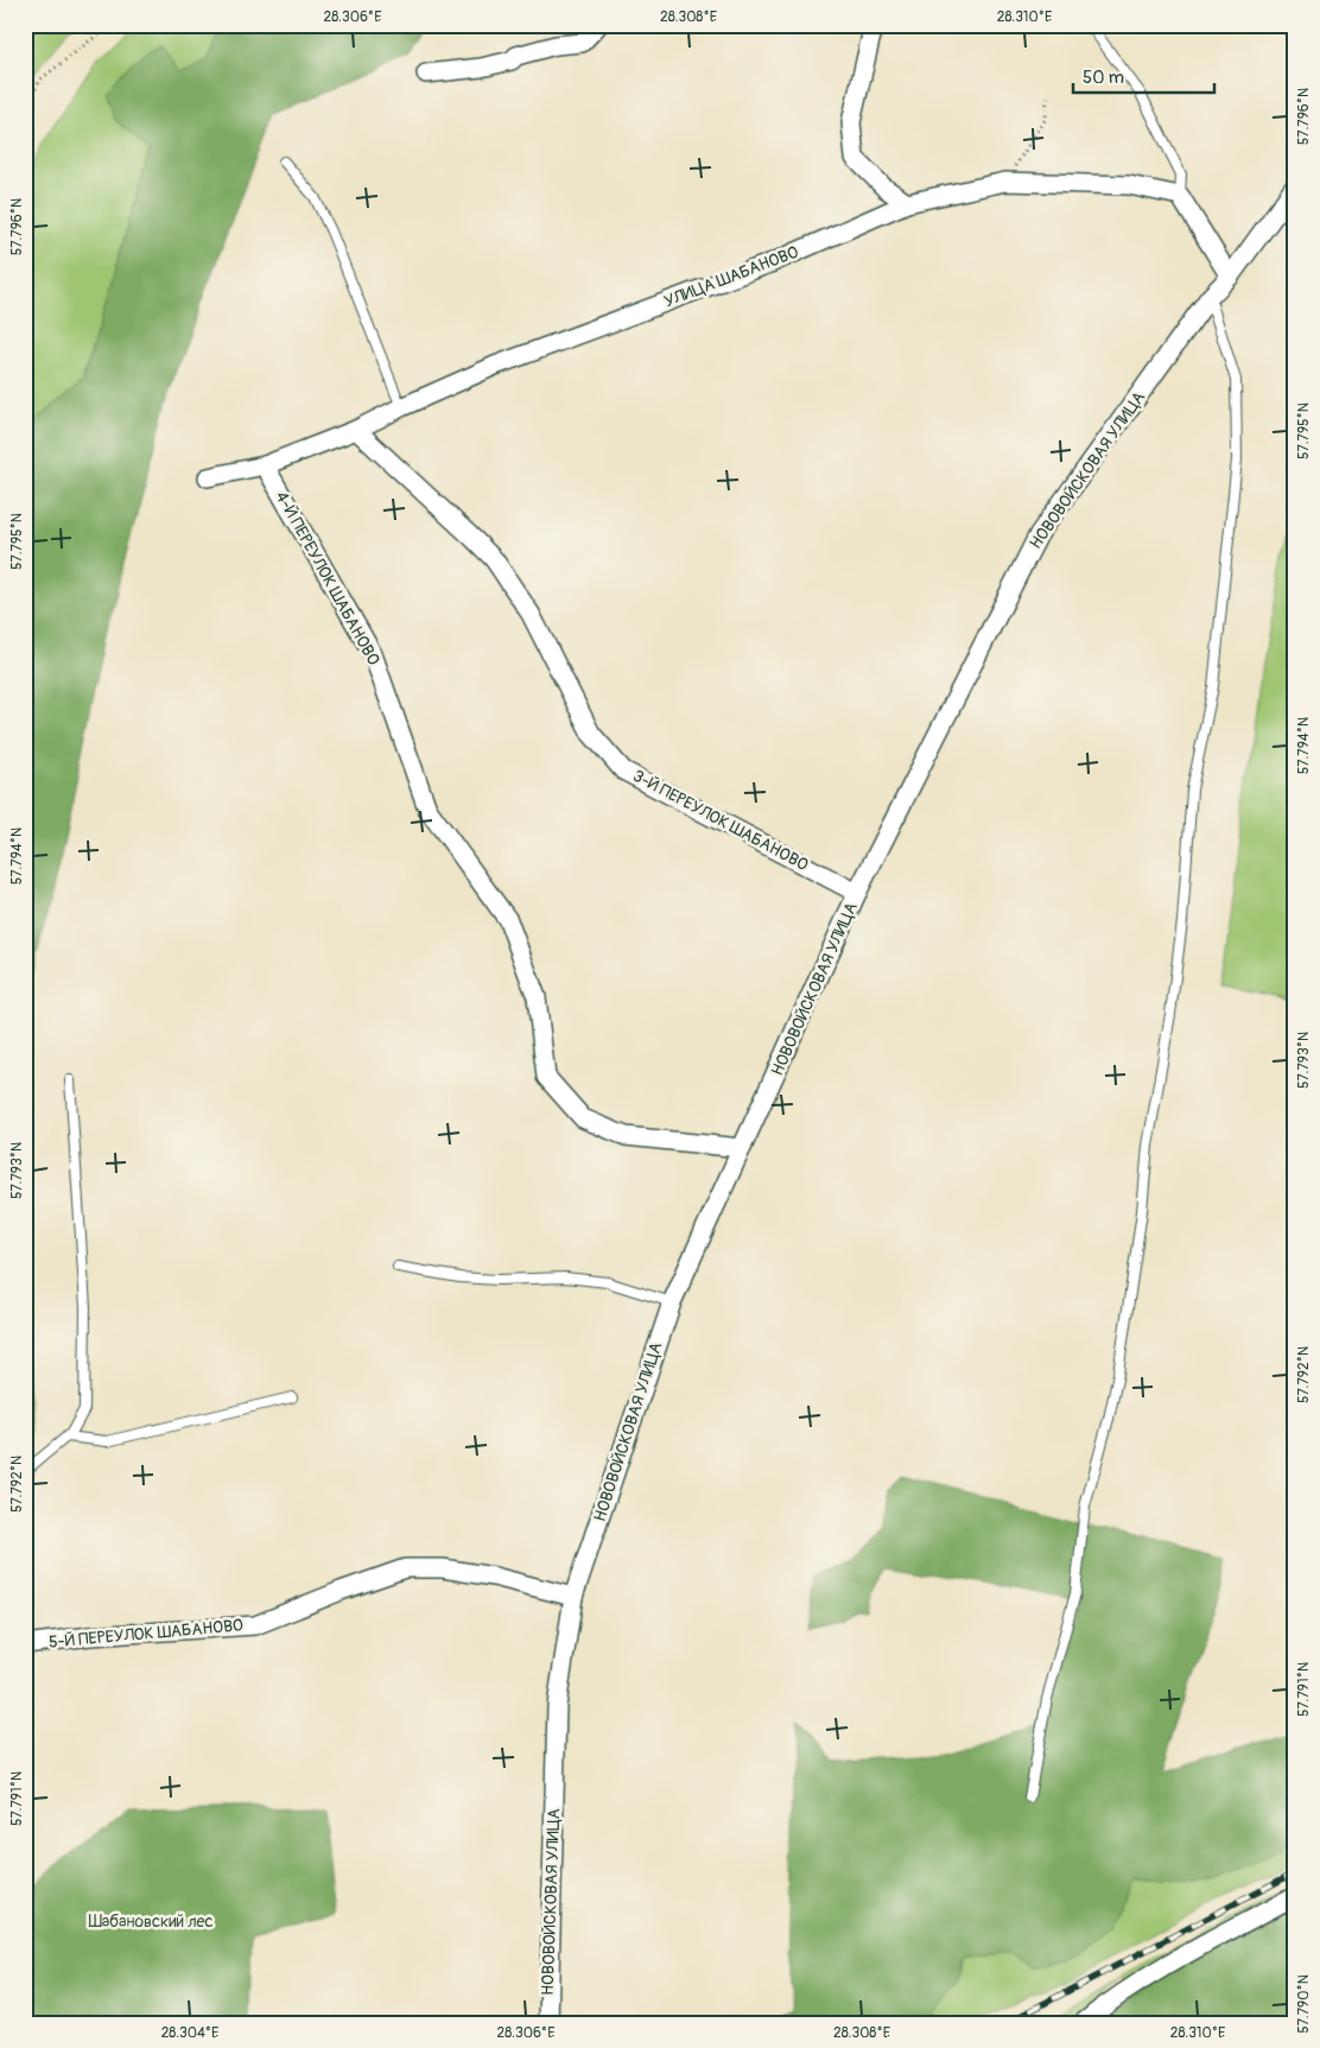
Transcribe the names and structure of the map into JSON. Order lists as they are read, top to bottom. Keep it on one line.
{"streets":{"street":["УЛИЦА ШАБАНОВО","НОВОВОЙСКОВАЯ УЛИЦА","4-Й ПЕРЕУЛОК ШАБАНОВО","3-Й ПЕРЕУЛОК ШАБАНОВО","5-Й ПЕРЕУЛОК ШАБАНОВО"]},"crossings":[["УЛИЦА ШАБАНОВО","4-Й ПЕРЕУЛОК ШАБАНОВО"],["УЛИЦА ШАБАНОВО","3-Й ПЕРЕУЛОК ШАБАНОВО"],["НОВОВОЙСКОВАЯ УЛИЦА","4-Й ПЕРЕУЛОК ШАБАНОВО"],["НОВОВОЙСКОВАЯ УЛИЦА","3-Й ПЕРЕУЛОК ШАБАНОВО"],["НОВОВОЙСКОВАЯ УЛИЦА","5-Й ПЕРЕУЛОК ШАБАНОВО"]],"parks":["Шабановский лес"],"scale_bar":"50 m","coordinates":["28.306°E","28.308°E","28.310°E","57.796°N","57.795°N","57.794°N","57.793°N","57.792°N","57.791°N","57.790°N","28.304°E"]}
